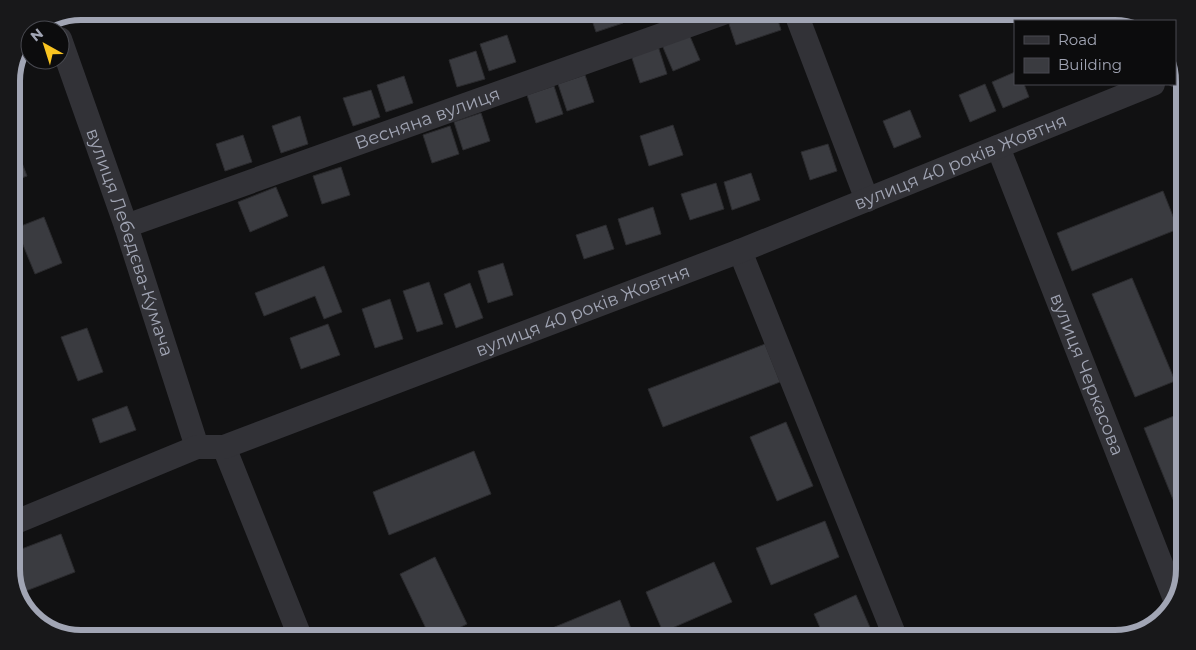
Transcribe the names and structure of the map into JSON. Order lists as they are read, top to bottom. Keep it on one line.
{"streets":{"street":["Весняна вулиця","вулиця 40 років Жовтня","вулиця Лебедєва-Кумача","вулиця Черкасова"]},"crossings":[["Весняна вулиця","вулиця Лебедєва-Кумача"],["вулиця 40 років Жовтня","вулиця Лебедєва-Кумача"],["вулиця 40 років Жовтня","вулиця Черкасова"]],"legend":["Road","Building"],"north":"top left"}
